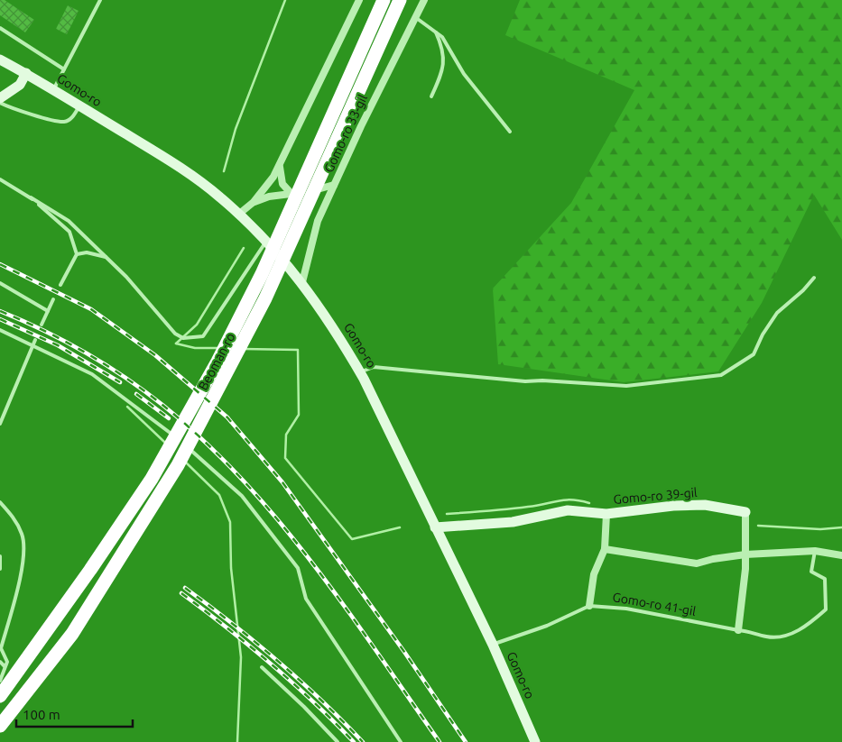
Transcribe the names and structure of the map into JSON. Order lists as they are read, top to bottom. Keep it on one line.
{"streets":{"highway":["Beoman-ro"],"main road":["Gomo-ro","Gomo-ro 39-gil"],"street":["Gomo-ro 33-gil"],"lane":["Gomo-ro 41-gil"]},"crossings":[["Gomo-ro","Gomo-ro 33-gil"],["Gomo-ro","Gomo-ro 39-gil"],["Gomo-ro","Gomo-ro 41-gil"]],"scale_bar":"100 m"}
